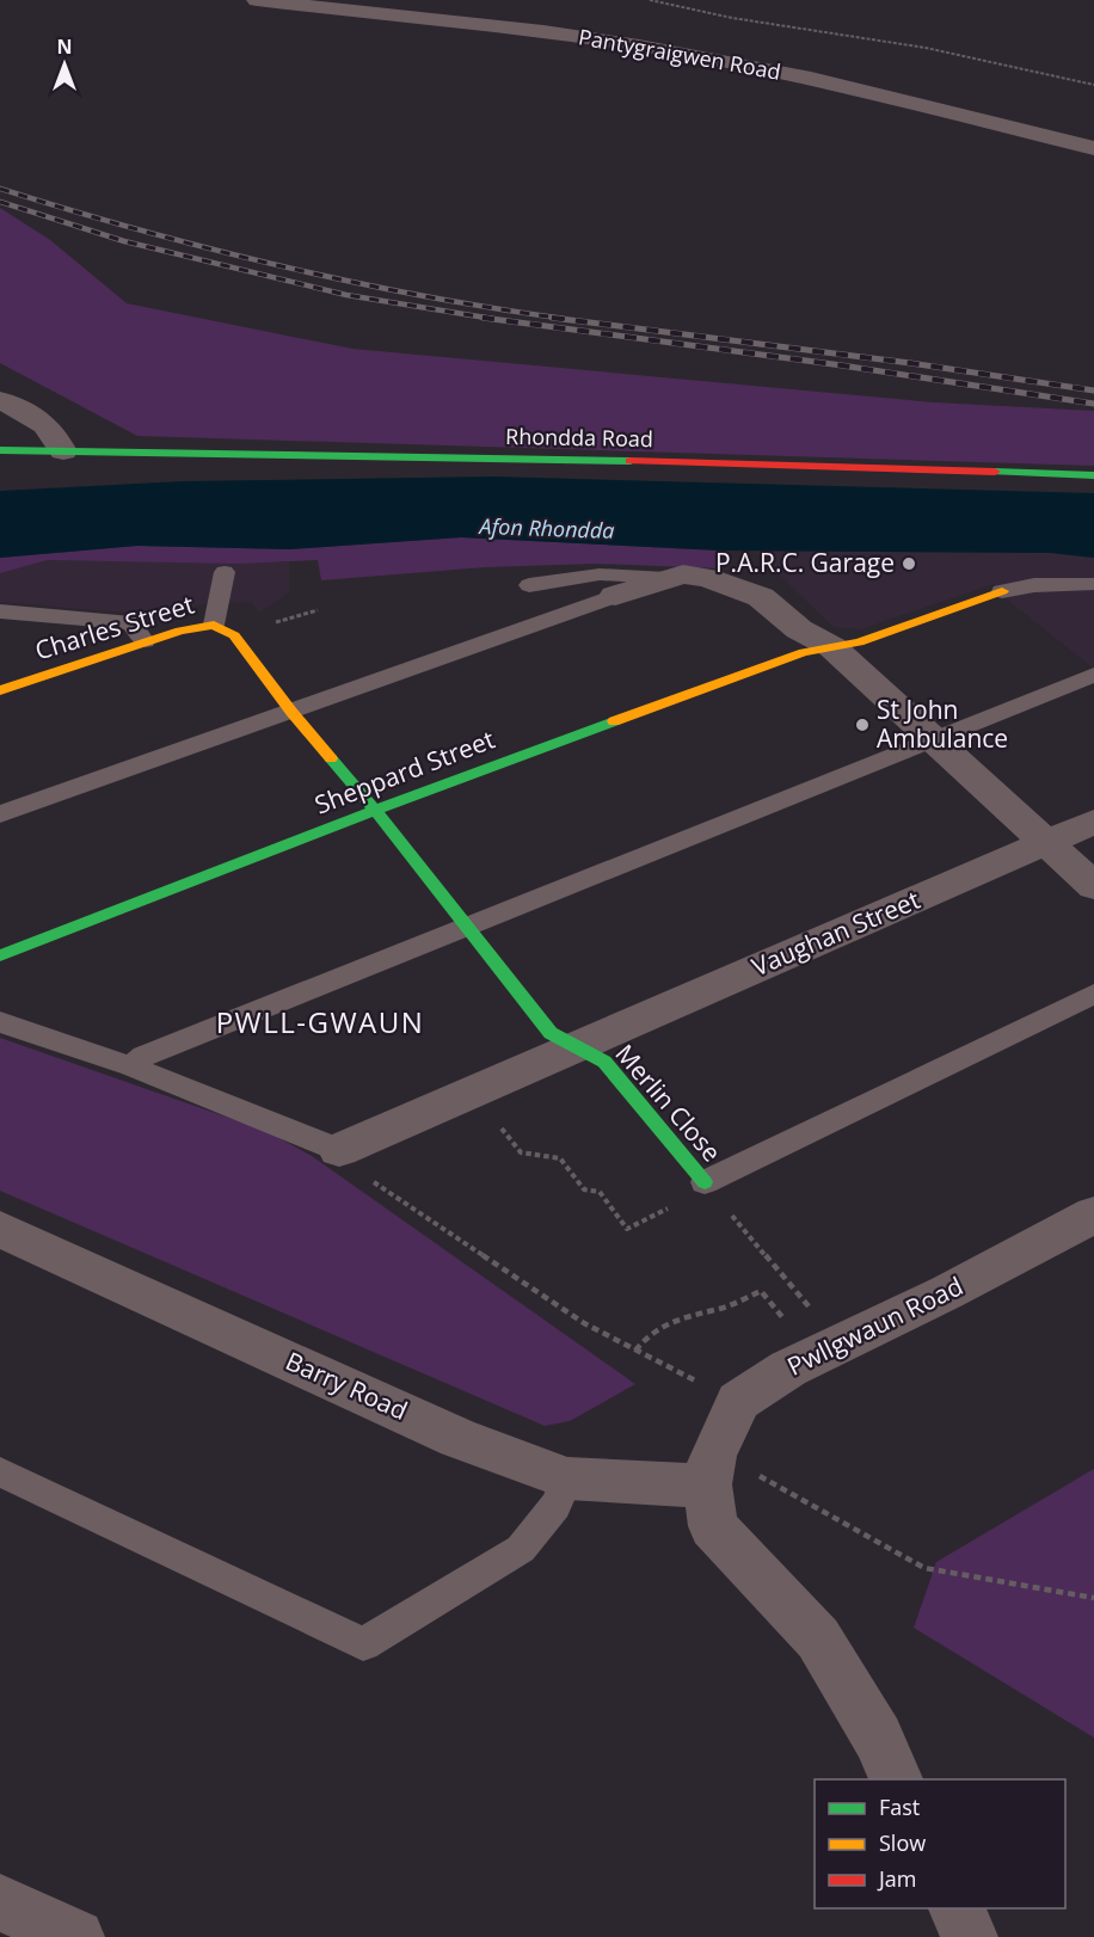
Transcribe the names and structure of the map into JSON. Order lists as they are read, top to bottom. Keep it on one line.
{"streets":{"street":["Pantygraigwen Road","Rhondda Road","Charles Street","Sheppard Street","Vaughan Street","Merlin Close","Pwllgwaun Road","Barry Road"]},"crossings":[["Charles Street","Sheppard Street"],["Charles Street","Merlin Close"],["Vaughan Street","Merlin Close"]],"districts":["PWLL-GWAUN"],"water":["Afon Rhondda"],"places":["P.A.R.C. Garage","St John Ambulance"],"legend":["Fast","Slow","Jam"],"north":"top"}
